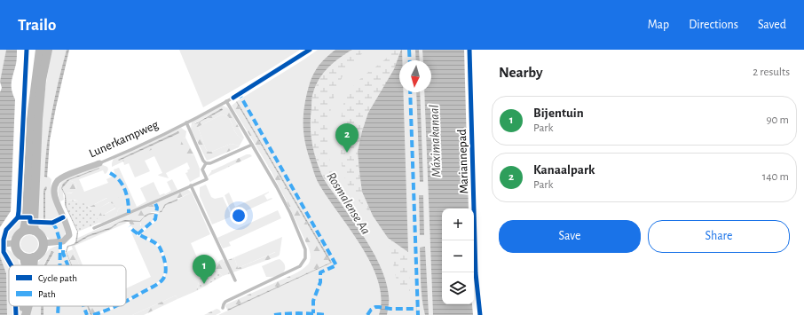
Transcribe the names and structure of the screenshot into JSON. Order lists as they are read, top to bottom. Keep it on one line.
{"streets":{"street":["Lunerkampweg"],"cycle path":["Mariannepad"]},"water":["Máximakanaal","Rosmalense Aa"],"legend":["Cycle path","Path"],"north":"bottom","page":{"header":"Trailo","nav":["Map","Directions","Saved"],"heading":["Nearby","2 results"],"list":[{"mark":"1","name":"Bijentuin","note":"Park","value":"90 m"},{"mark":"2","name":"Kanaalpark","note":"Park","value":"140 m"}],"pins":["2","1"],"map_buttons":["+","−"],"buttons":["Save","Share"]}}
